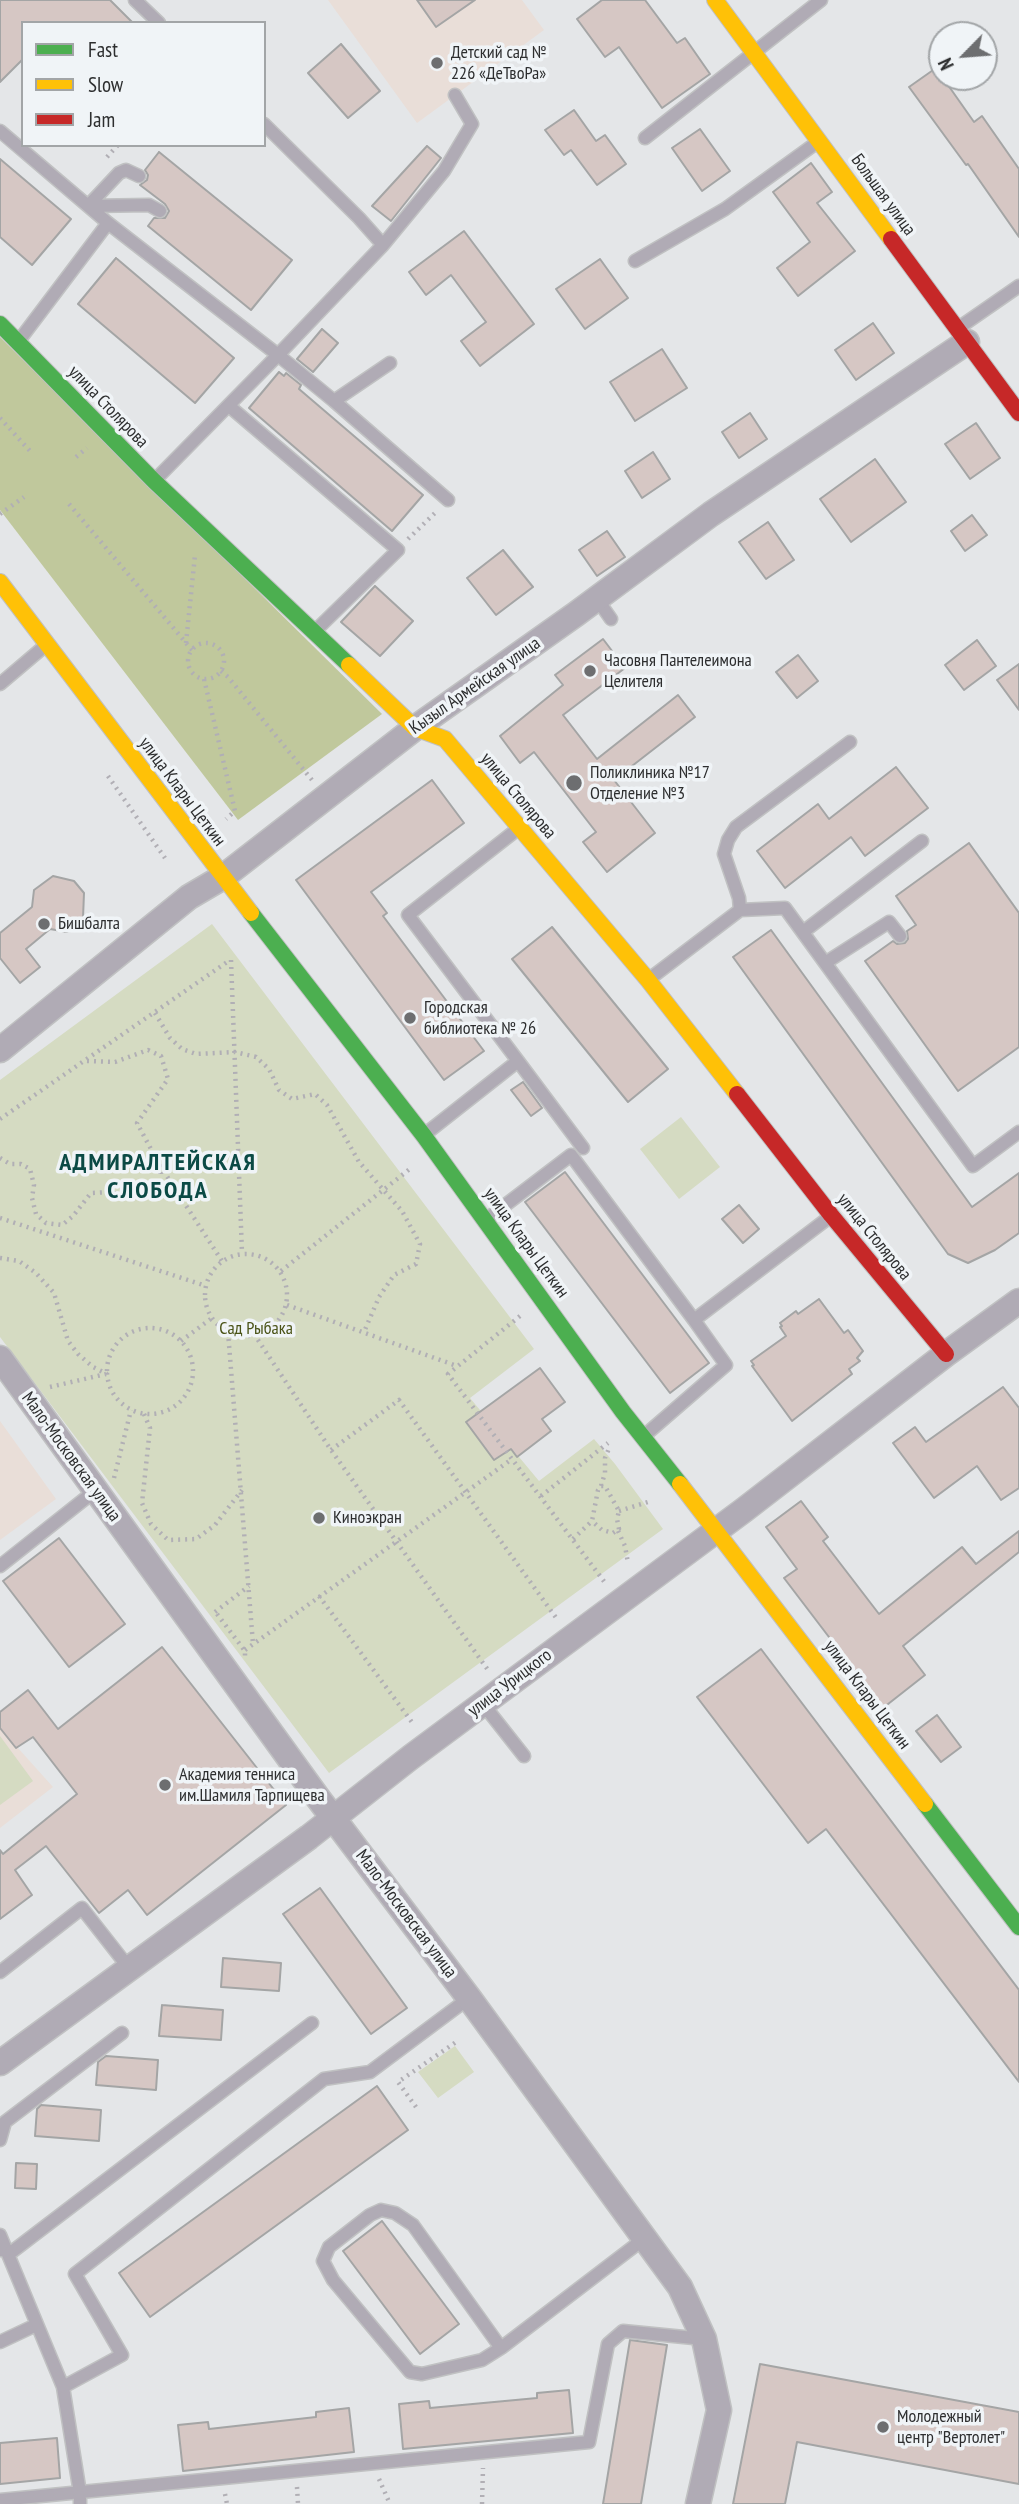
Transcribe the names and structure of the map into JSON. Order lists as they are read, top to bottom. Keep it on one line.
{"streets":{"street":["Большая улица","улица Столярова","Кызыл Армейская улица","улица Клары Цеткин","Мало-Московская улица","улица Урицкого"]},"crossings":[["Большая улица","Кызыл Армейская улица"],["улица Столярова","Кызыл Армейская улица"],["улица Столярова","улица Урицкого"],["Кызыл Армейская улица","улица Клары Цеткин"],["улица Клары Цеткин","улица Урицкого"],["Мало-Московская улица","улица Урицкого"]],"districts":["АДМИРАЛТЕЙСКАЯ СЛОБОДА"],"parks":["Сад Рыбака"],"places":["Детский сад № 226 «ДеТвоРа»","Часовня Пантелеимона Целителя","Поликлиника №17 Отделение №3","Бишбалта","Городская библиотека № 26","Киноэкран","Академия тенниса им.Шамиля Тарпищева","Молодежный центр \"Вертолет\""],"legend":["Fast","Slow","Jam"],"north":"bottom left"}
